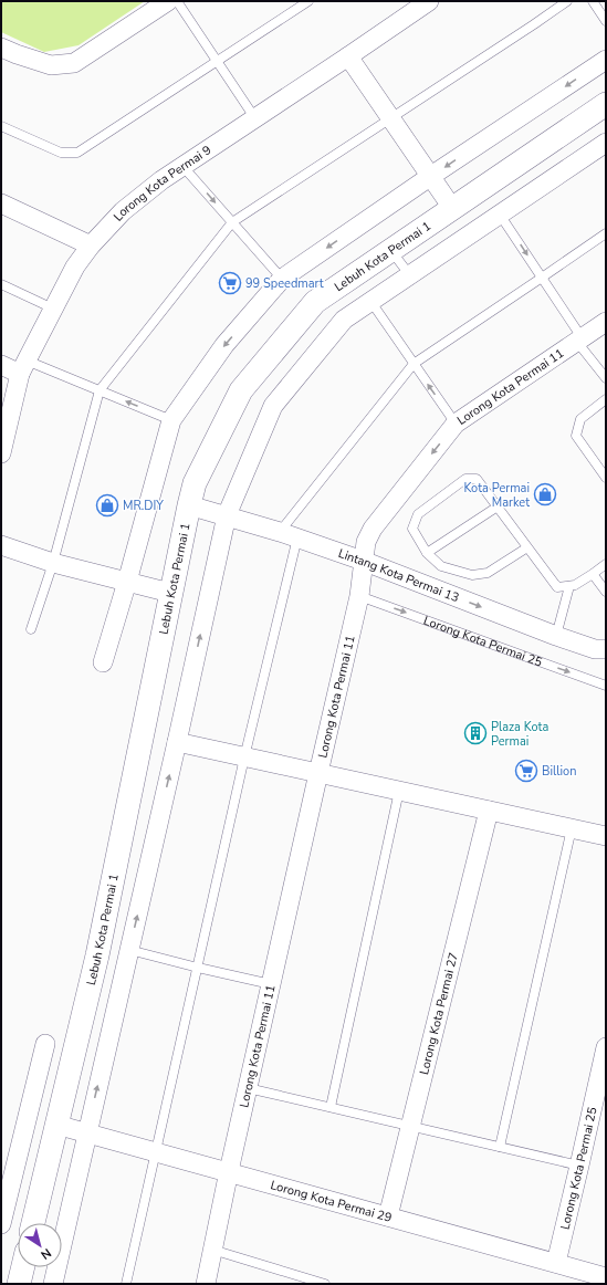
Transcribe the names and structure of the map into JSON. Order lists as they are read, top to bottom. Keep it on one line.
{"streets":{"street":["Lorong Kota Permai 9","Lebuh Kota Permai 1","Lorong Kota Permai 11","Lintang Kota Permai 13","Lorong Kota Permai 25","Lorong Kota Permai 27","Lorong Kota Permai 29"]},"crossings":[["Lebuh Kota Permai 1","Lintang Kota Permai 13"],["Lebuh Kota Permai 1","Lorong Kota Permai 29"],["Lorong Kota Permai 11","Lintang Kota Permai 13"],["Lorong Kota Permai 11","Lorong Kota Permai 25"],["Lorong Kota Permai 11","Lorong Kota Permai 29"],["Lorong Kota Permai 25","Lorong Kota Permai 29"],["Lorong Kota Permai 27","Lorong Kota Permai 29"]],"one_way":["Lintang Kota Permai 13","Lorong Kota Permai 25"],"places":{"supermarket":["99 Speedmart","Billion"],"shop":["Kota Permai Market","MR.DIY"],"building":["Plaza Kota Permai"]},"north":"bottom right"}
